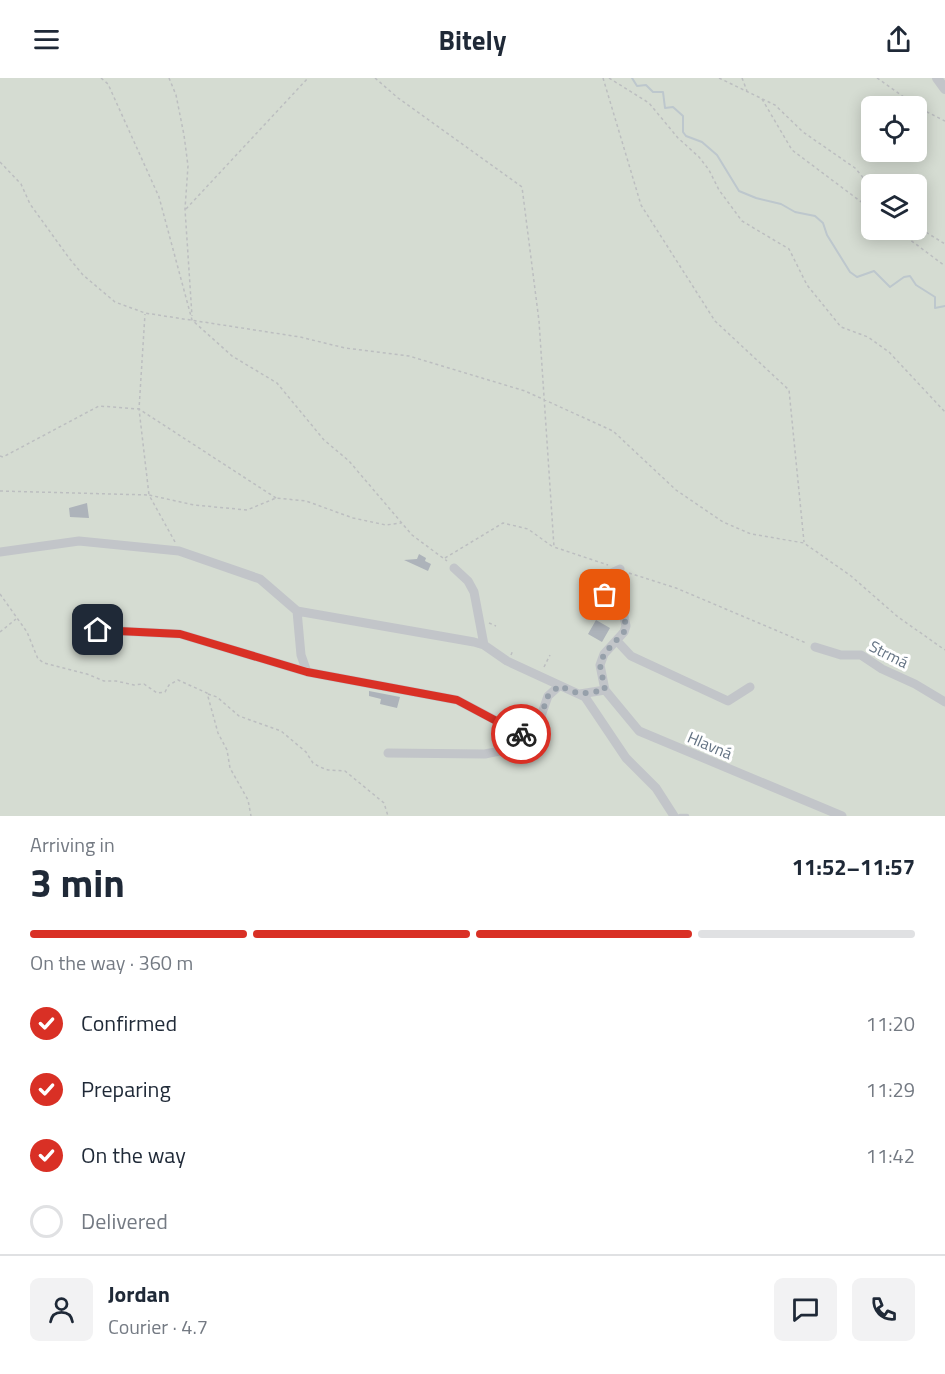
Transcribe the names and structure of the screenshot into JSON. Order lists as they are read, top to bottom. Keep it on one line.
{"streets":{"street":["Strmá","Hlavná"]},"page":{"header":"Bitely","heading":["3 min","Arriving in","11:52–11:57"],"panel":["Jordan","Courier · 4.7"],"bar":"On the way · 360 m","list":[["Confirmed","11:20"],["Preparing","11:29"],["On the way","11:42"],"Delivered"]}}
